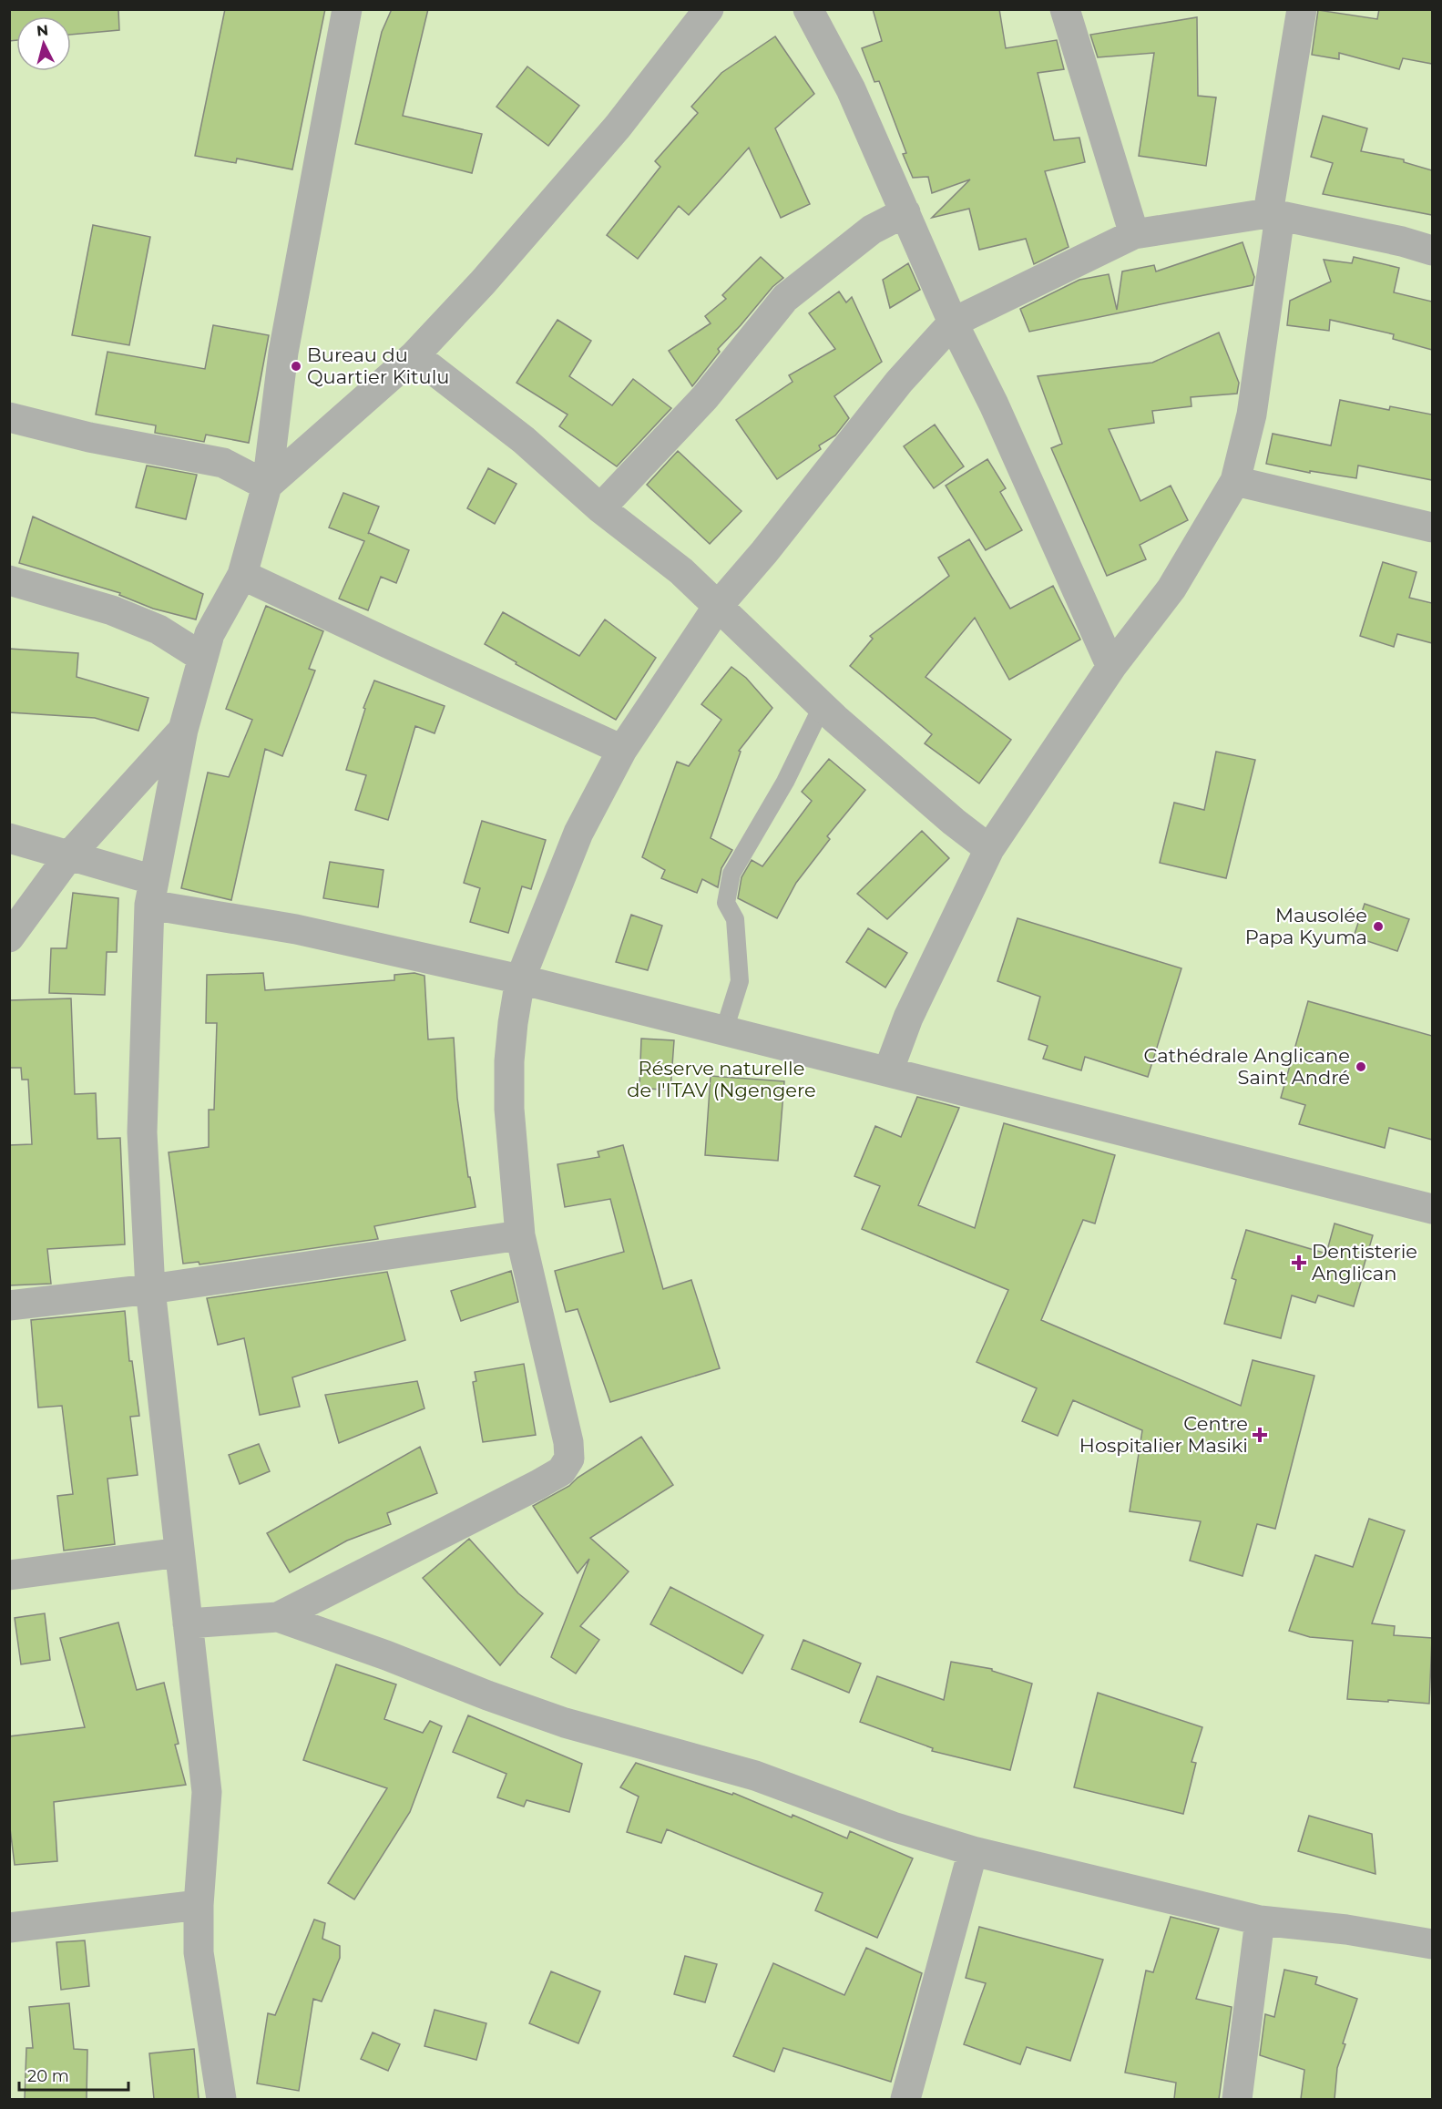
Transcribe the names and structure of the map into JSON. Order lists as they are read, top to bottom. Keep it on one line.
{"parks":["Réserve naturelle de l'ITAV (Ngengere"],"places":{"other":["Bureau du Quartier Kitulu","Mausolée Papa Kyuma","Cathédrale Anglicane Saint André"],"health":["Dentisterie Anglican","Centre Hospitalier Masiki"]},"scale_bar":"20 m","north":"top"}
